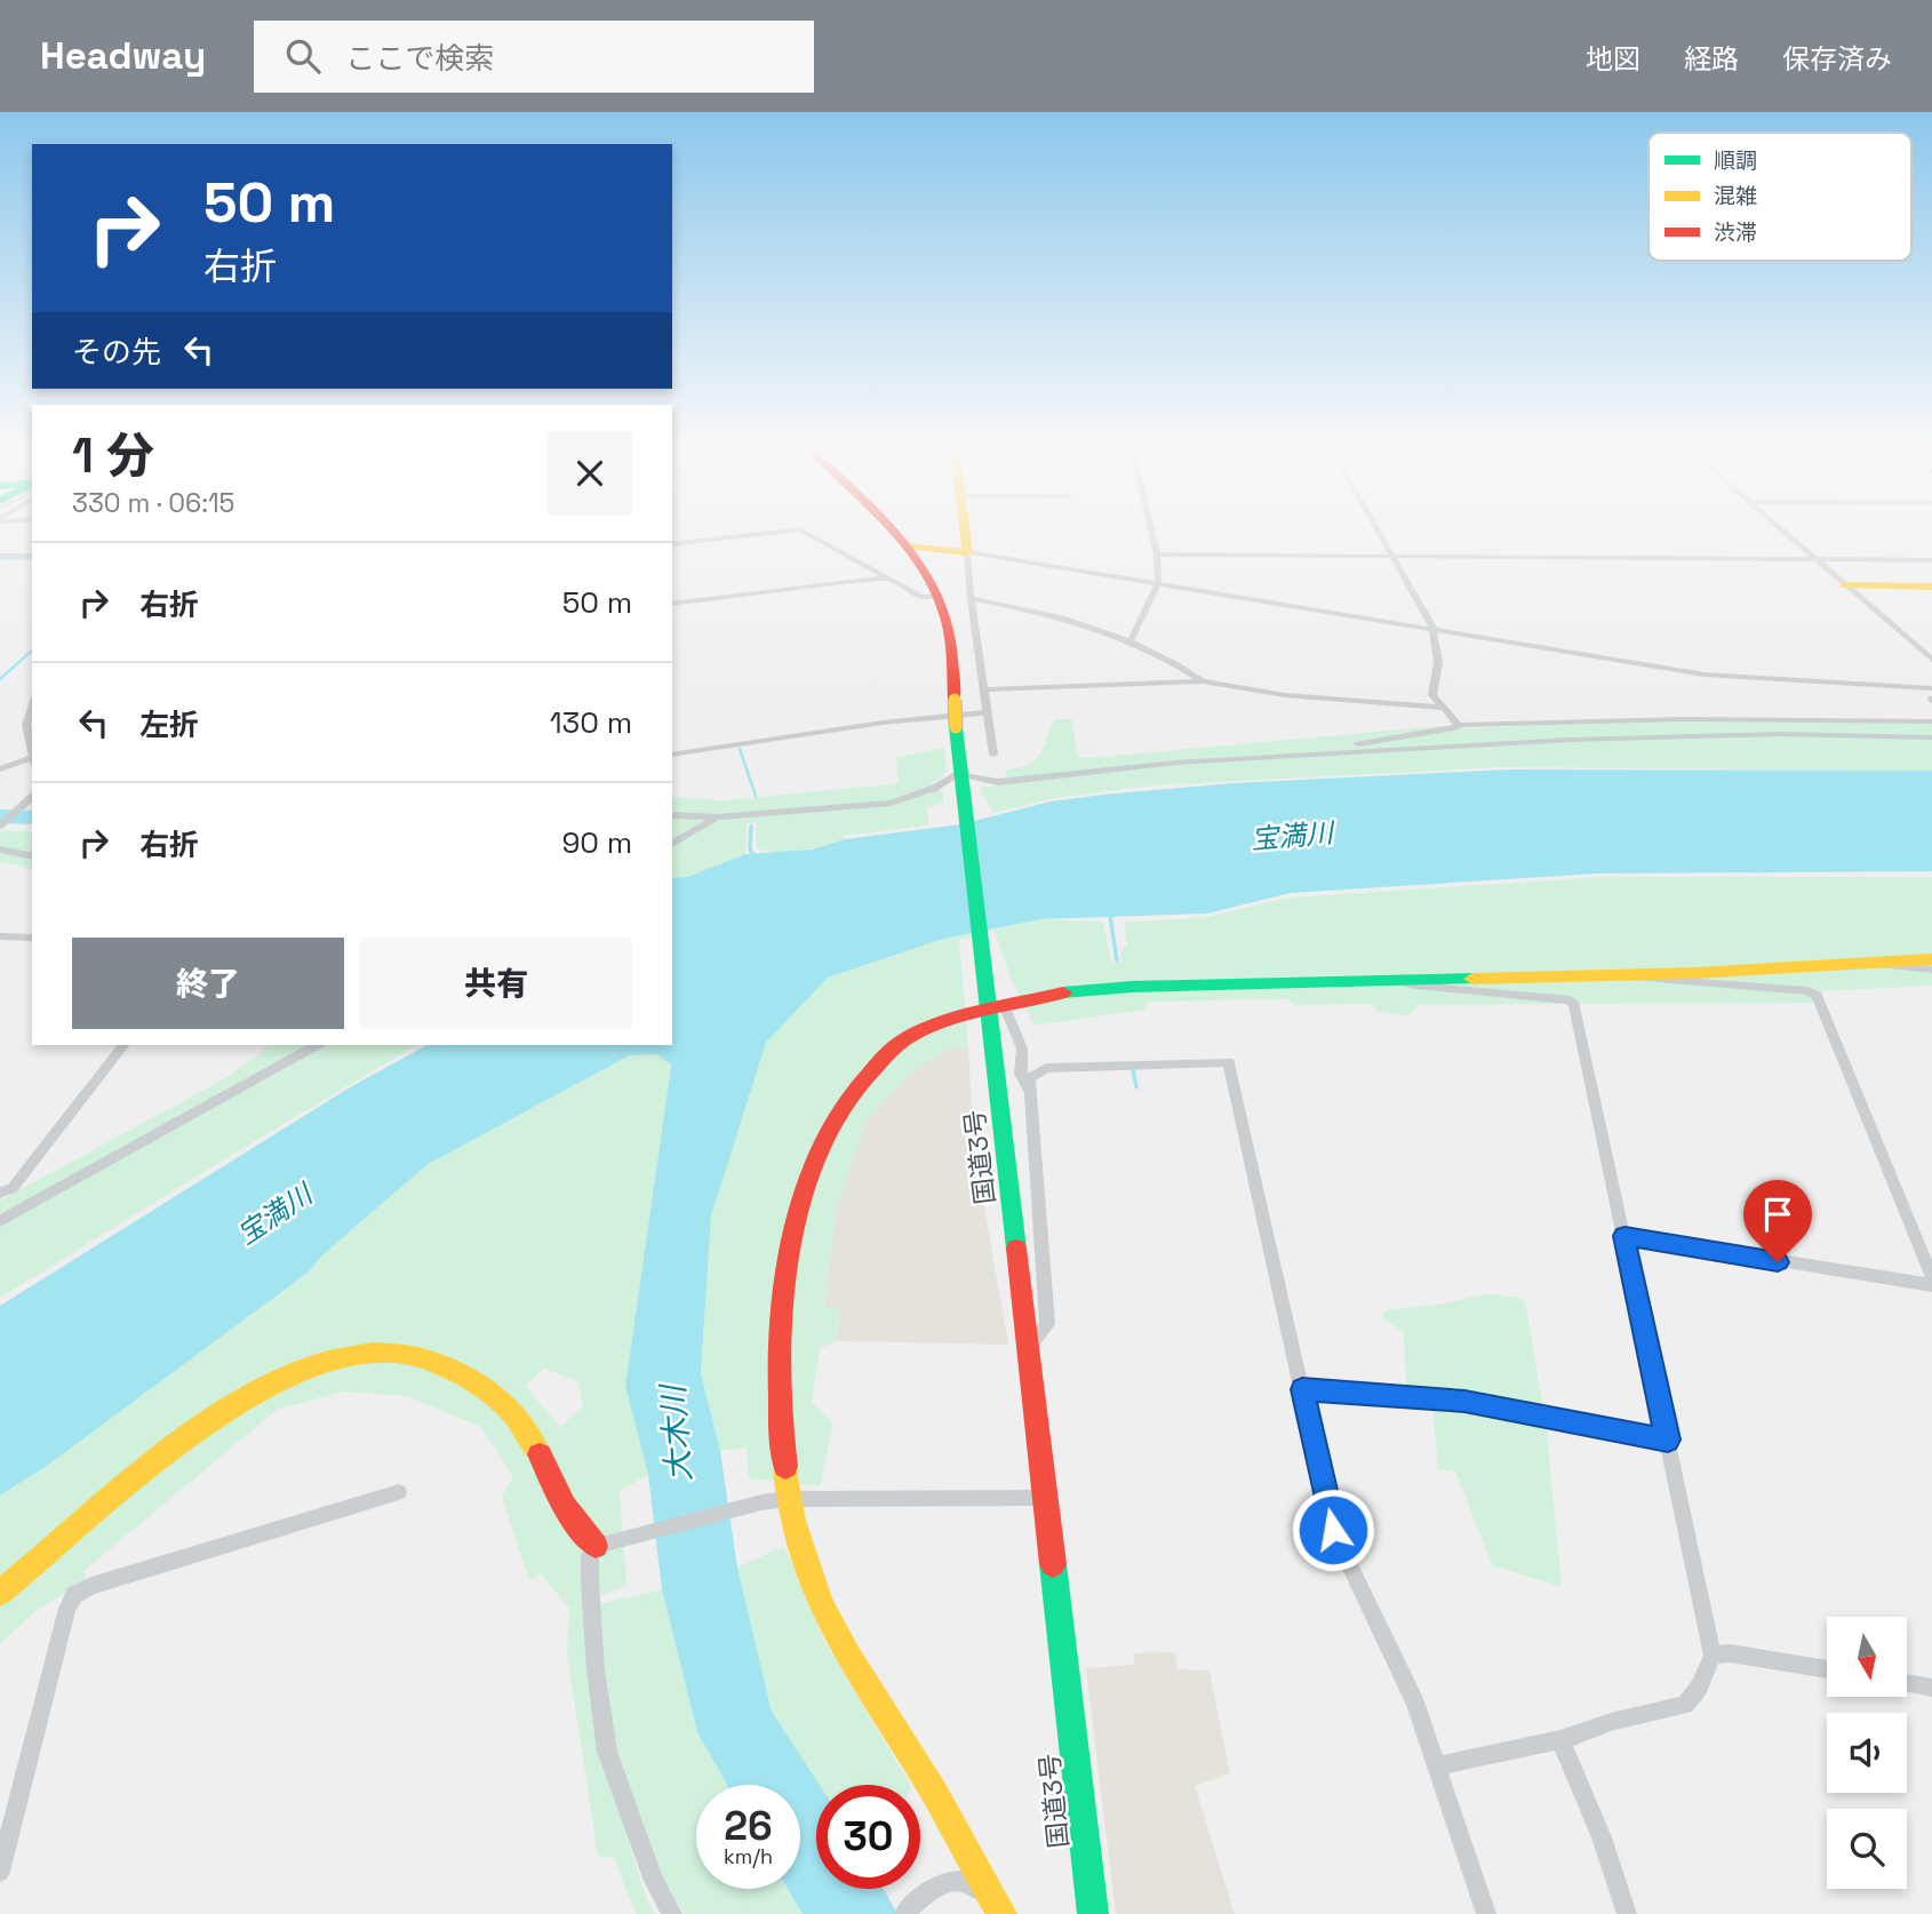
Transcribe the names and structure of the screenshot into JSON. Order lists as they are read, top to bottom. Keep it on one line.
{"streets":{"main road":["国道3号"]},"water":["宝満川","大木川"],"legend":["順調","混雑","渋滞"],"north":"bottom","page":{"header":"Headway","search":"ここで検索","nav":["地図","経路","保存済み"],"turn":["50 m","右折"],"then":"その先","heading":["1 分","330 m · 06:15"],"list":[{"name":"右折","value":"50 m"},{"name":"左折","value":"130 m"},{"name":"右折","value":"90 m"}],"buttons":["終了","共有"],"speed":"26 km/h","limit":"30"}}
